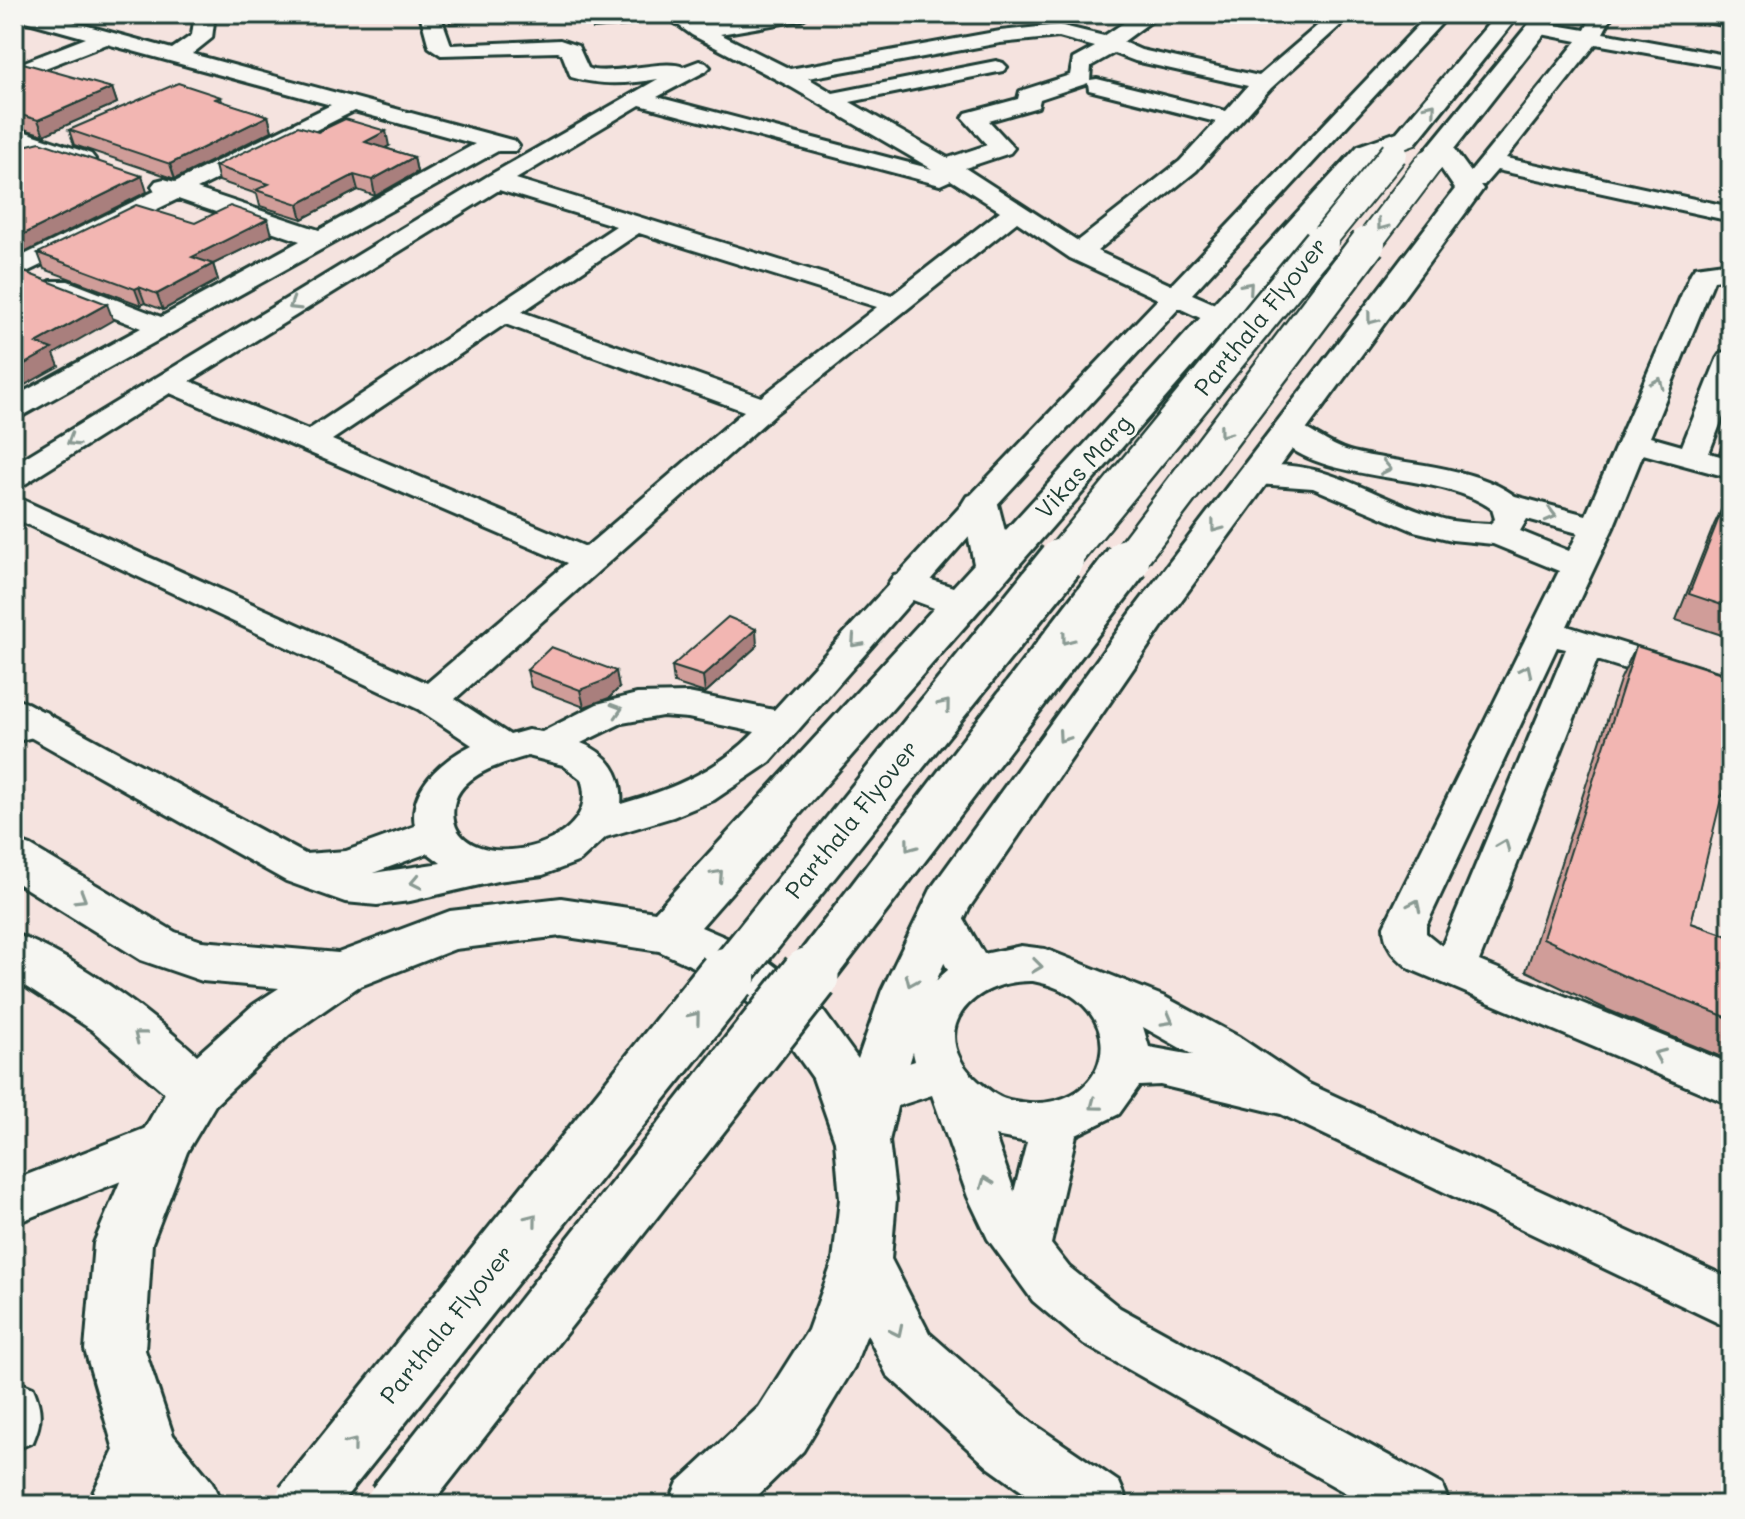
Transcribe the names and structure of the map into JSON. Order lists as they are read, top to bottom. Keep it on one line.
{"streets":{"main road":["Parthala Flyover","Vikas Marg"]},"crossings":[["Parthala Flyover","Vikas Marg"]]}
